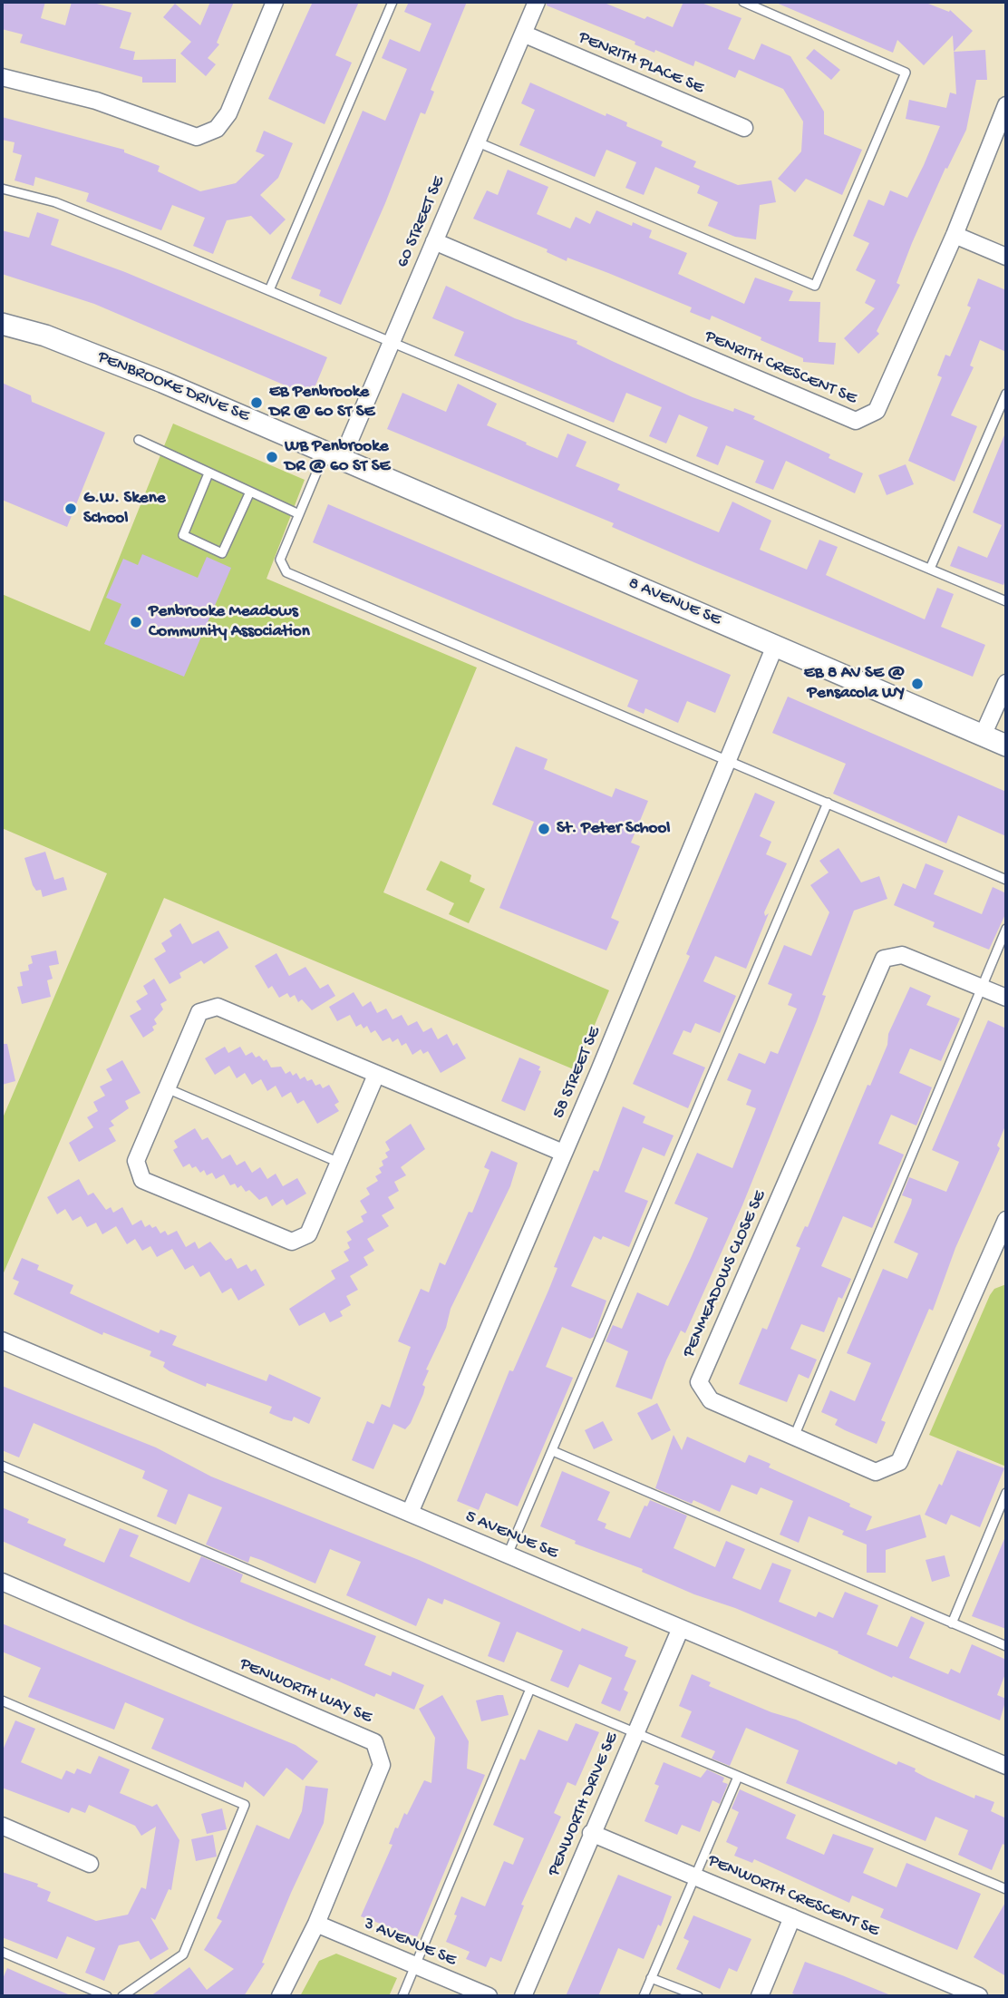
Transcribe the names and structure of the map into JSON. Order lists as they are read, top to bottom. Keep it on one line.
{"streets":{"street":["PENRITH PLACE SE","60 STREET SE","PENRITH CRESCENT SE","PENBROOKE DRIVE SE","8 AVENUE SE","58 STREET SE","PENMEADOWS CLOSE SE","5 AVENUE SE","PENWORTH WAY SE","PENWORTH DRIVE SE","PENWORTH CRESCENT SE","3 AVENUE SE"]},"crossings":[["PENRITH PLACE SE","60 STREET SE"],["60 STREET SE","PENRITH CRESCENT SE"],["60 STREET SE","PENBROOKE DRIVE SE"],["60 STREET SE","8 AVENUE SE"],["PENBROOKE DRIVE SE","8 AVENUE SE"],["8 AVENUE SE","58 STREET SE"],["58 STREET SE","5 AVENUE SE"],["5 AVENUE SE","PENWORTH DRIVE SE"],["PENWORTH WAY SE","3 AVENUE SE"],["PENWORTH DRIVE SE","PENWORTH CRESCENT SE"]],"places":["EB Penbrooke DR @ 60 ST SE","WB Penbrooke DR @ 60 ST SE","G.W. Skene School","Penbrooke Meadows Community Association","EB 8 AV SE @ Pensacola WY","St. Peter School"]}
